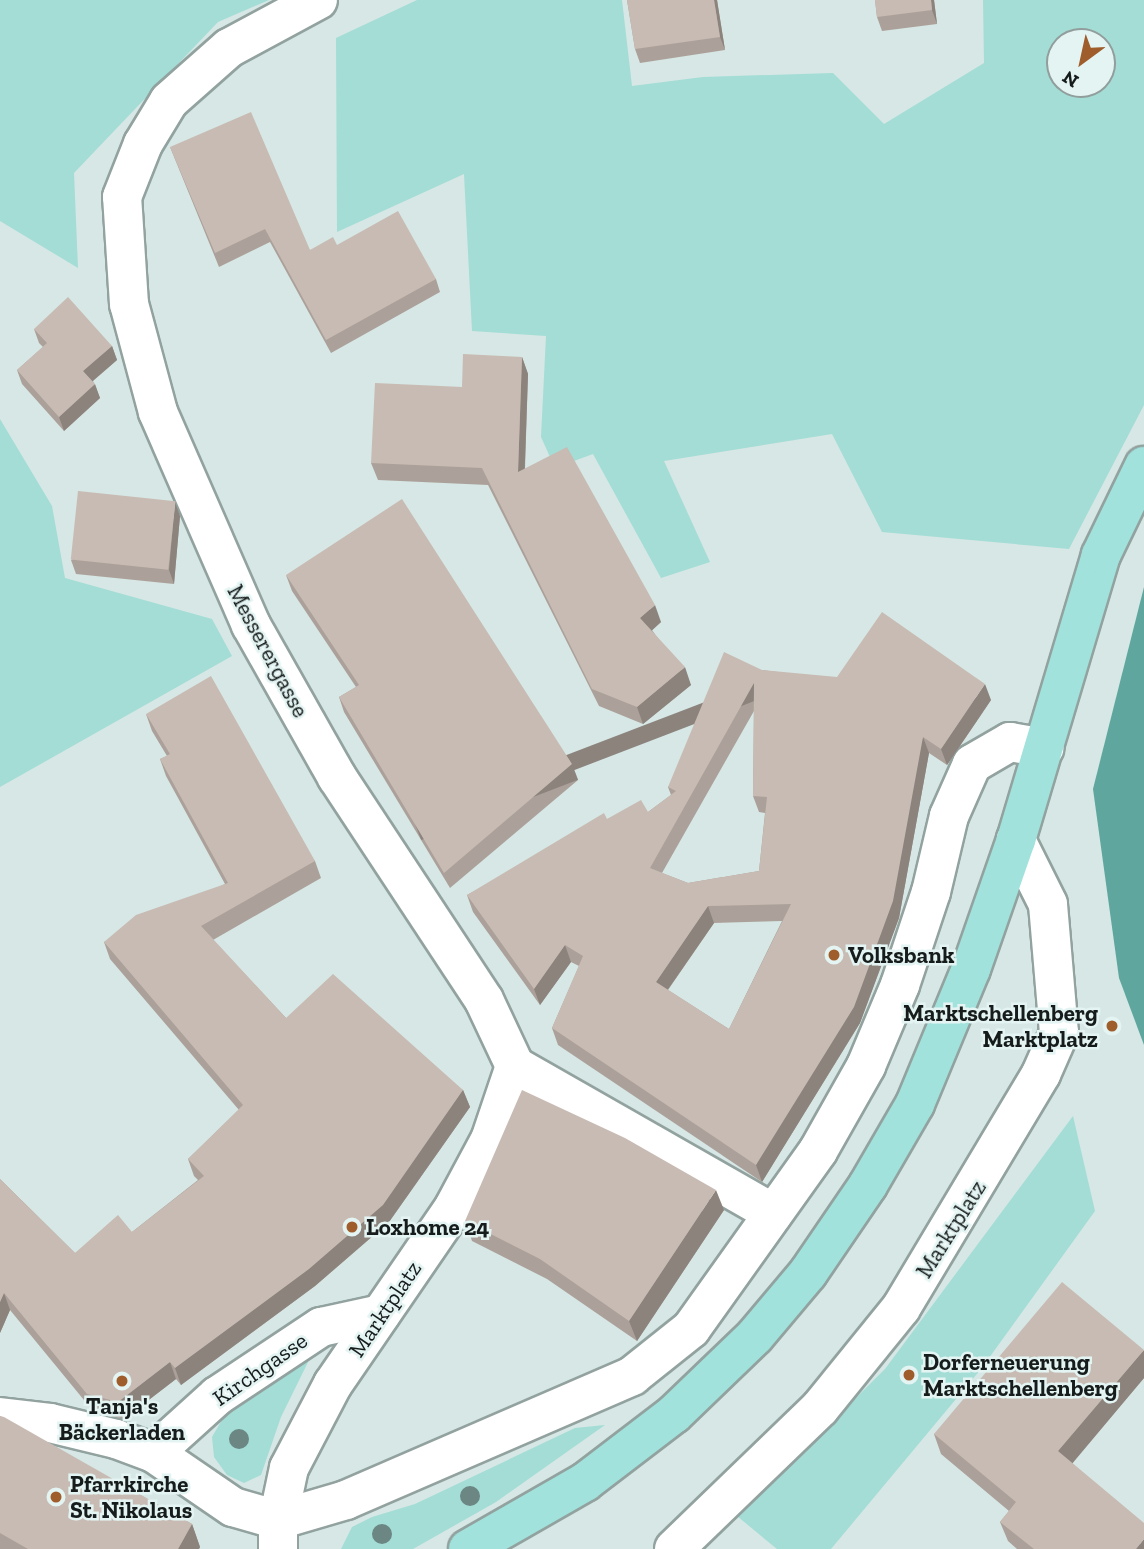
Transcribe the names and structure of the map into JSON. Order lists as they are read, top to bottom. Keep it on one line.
{"streets":{"street":["Messerergasse","Marktplatz","Kirchgasse"]},"crossings":[["Messerergasse","Marktplatz"],["Marktplatz","Kirchgasse"]],"places":["Volksbank","Marktschellenberg Marktplatz","Loxhome 24","Dorferneuerung Marktschellenberg","Tanja's Bäckerladen","Pfarrkirche St. Nikolaus"],"north":"bottom left"}
